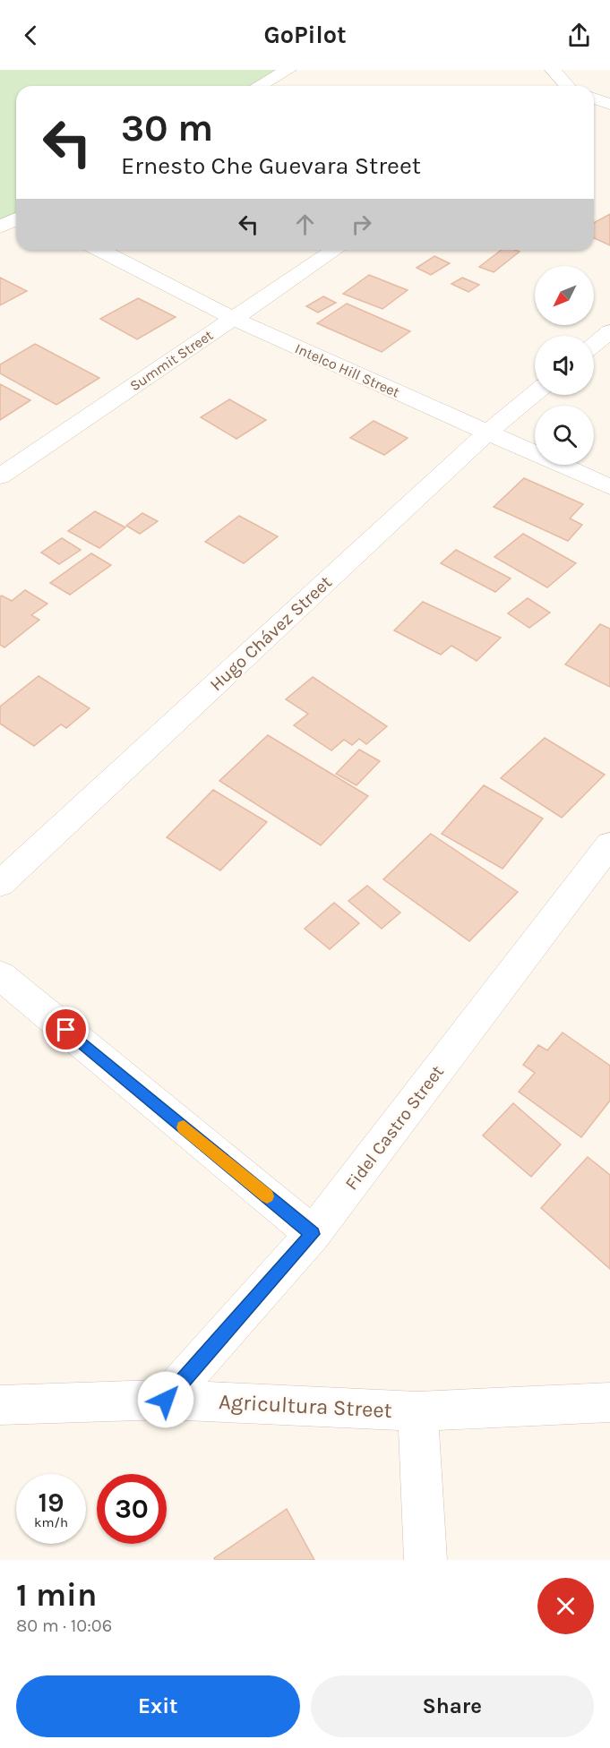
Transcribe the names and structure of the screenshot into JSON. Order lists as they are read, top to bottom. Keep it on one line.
{"streets":{"street":["Summit Street","Intelco Hill Street","Hugo Chávez Street","Fidel Castro Street","Agricultura Street"]},"crossings":[["Summit Street","Intelco Hill Street"],["Intelco Hill Street","Hugo Chávez Street"],["Fidel Castro Street","Agricultura Street"]],"north":"bottom left","page":{"header":"GoPilot","turn":["30 m","Ernesto Che Guevara Street"],"speed":"19 km/h","limit":"30","heading":["1 min","80 m · 10:06"],"buttons":["Exit","Share"]}}
